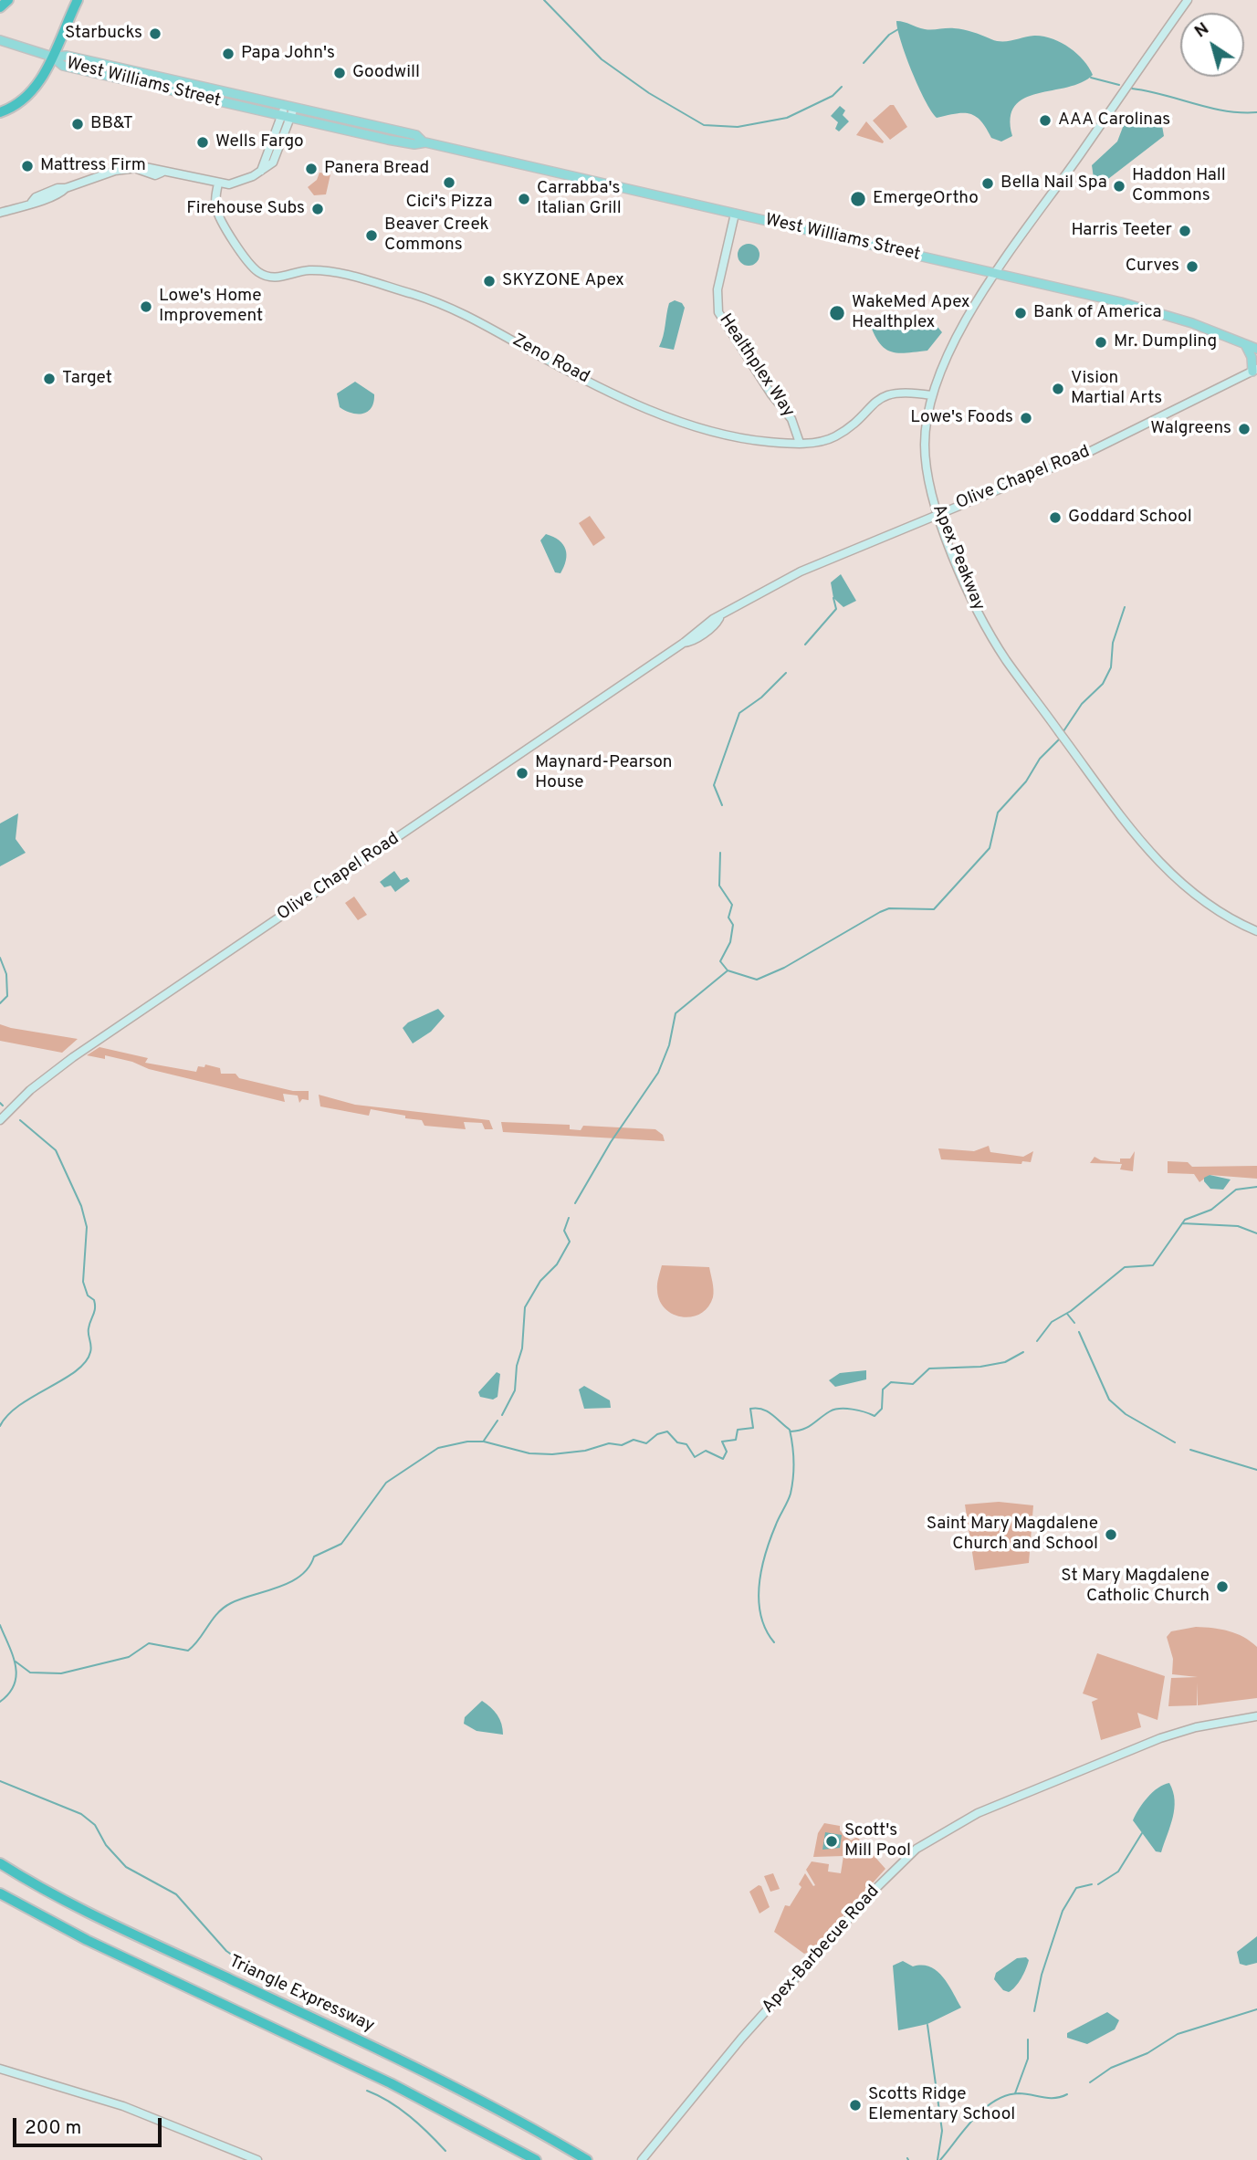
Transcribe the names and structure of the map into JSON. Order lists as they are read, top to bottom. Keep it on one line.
{"streets":{"highway":["Triangle Expressway"],"main road":["West Williams Street","Zeno Road","Healthplex Way","Olive Chapel Road","Apex Peakway","Apex-Barbecue Road"]},"crossings":[["West Williams Street","Healthplex Way"],["West Williams Street","Apex Peakway"],["Zeno Road","Healthplex Way"],["Zeno Road","Apex Peakway"],["Olive Chapel Road","Apex Peakway"]],"places":["Starbucks","Papa John's","Goodwill","AAA Carolinas","BB&T","Wells Fargo","Mattress Firm","Panera Bread","Cici's Pizza","Bella Nail Spa","Haddon Hall Commons","Carrabba's Italian Grill","EmergeOrtho","Firehouse Subs","Harris Teeter","Beaver Creek Commons","Curves","SKYZONE Apex","Lowe's Home Improvement","WakeMed Apex Healthplex","Bank of America","Mr. Dumpling","Target","Vision Martial Arts","Lowe's Foods","Walgreens","Goddard School","Maynard-Pearson House","Saint Mary Magdalene Church and School","St Mary Magdalene Catholic Church","Scott's Mill Pool","Scotts Ridge Elementary School"],"scale_bar":"200 m","north":"top left"}
